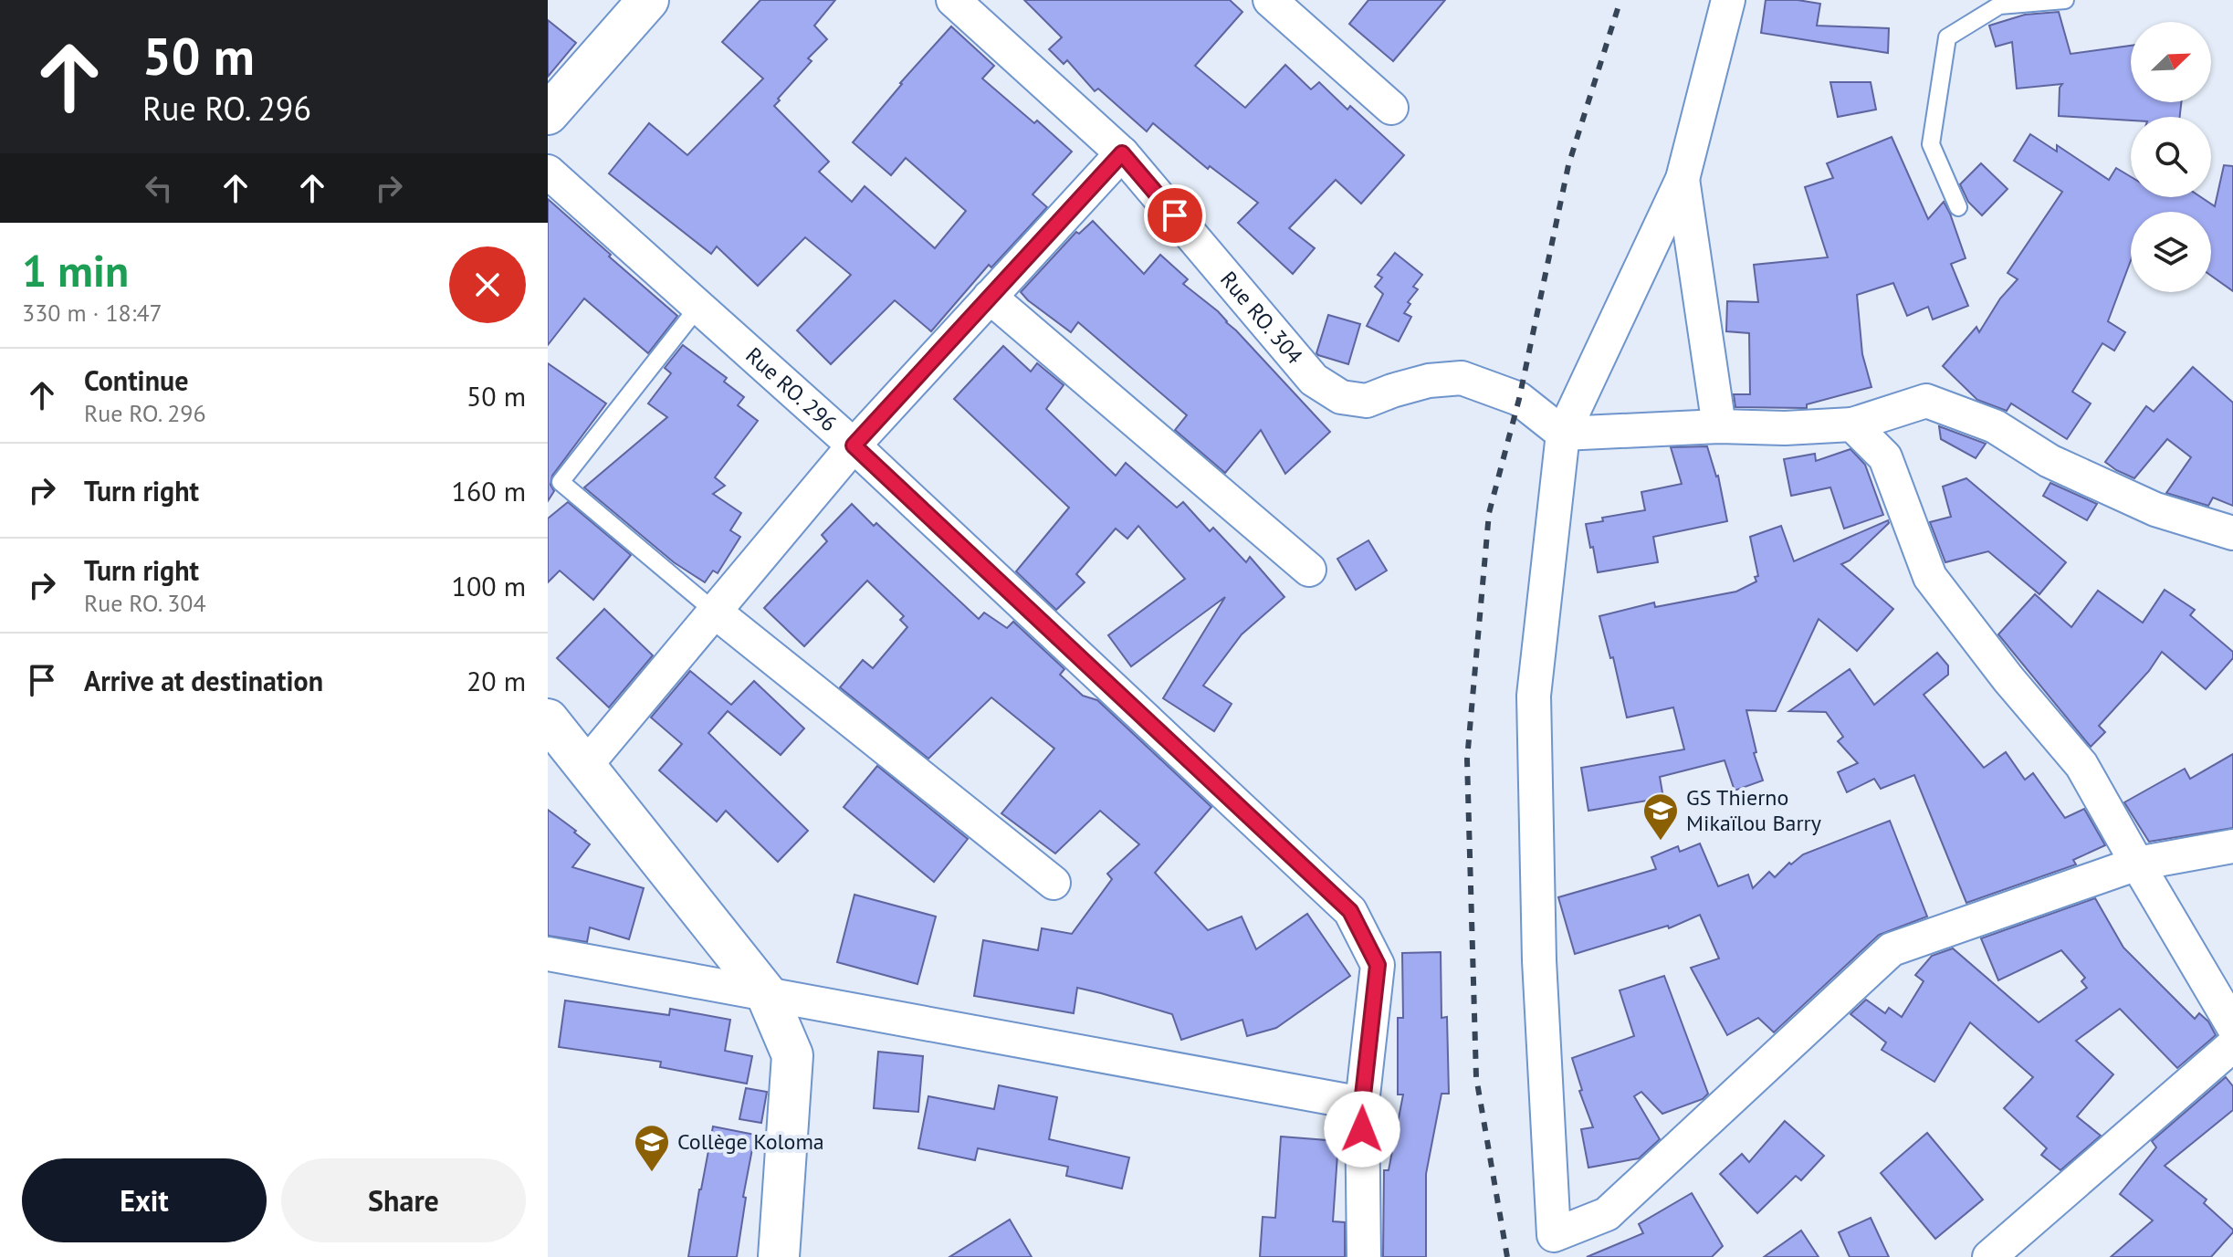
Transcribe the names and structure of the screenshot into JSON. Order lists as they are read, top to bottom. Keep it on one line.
{"streets":{"street":["Rue RO. 304","Rue RO. 296"]},"places":{"school or university":["GS Thierno Mikaïlou Barry","Collège Koloma"]},"north":"top right","page":{"turn":["50 m","Rue RO. 296"],"heading":["1 min","330 m · 18:47"],"list":[{"name":"Continue","note":"Rue RO. 296","value":"50 m"},{"name":"Turn right","value":"160 m"},{"name":"Turn right","note":"Rue RO. 304","value":"100 m"},{"name":"Arrive at destination","value":"20 m"}],"buttons":["Exit","Share"]}}
